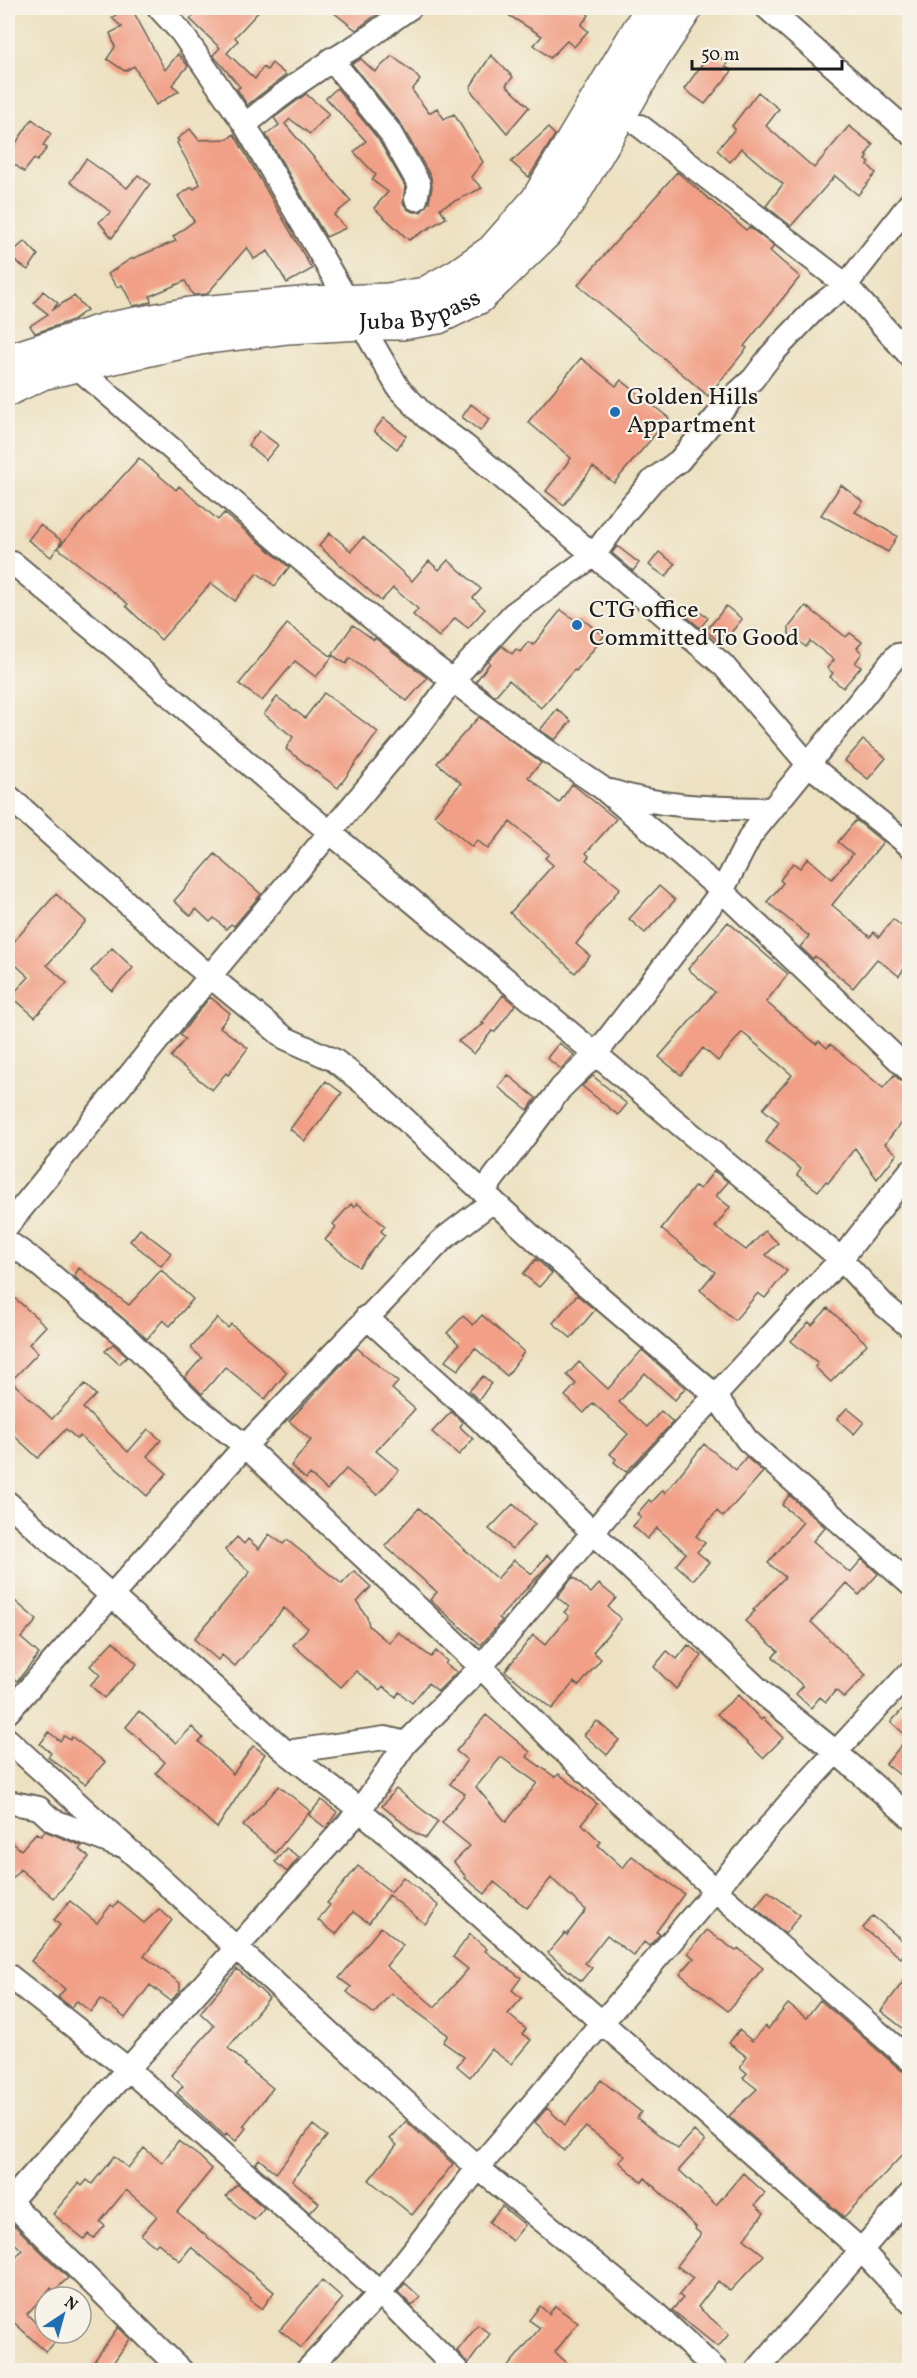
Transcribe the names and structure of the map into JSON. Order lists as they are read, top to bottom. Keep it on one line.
{"streets":{"main road":["Juba Bypass"]},"places":["Golden Hills Appartment","CTG office Committed To Good"],"scale_bar":"50 m","north":"top right"}
